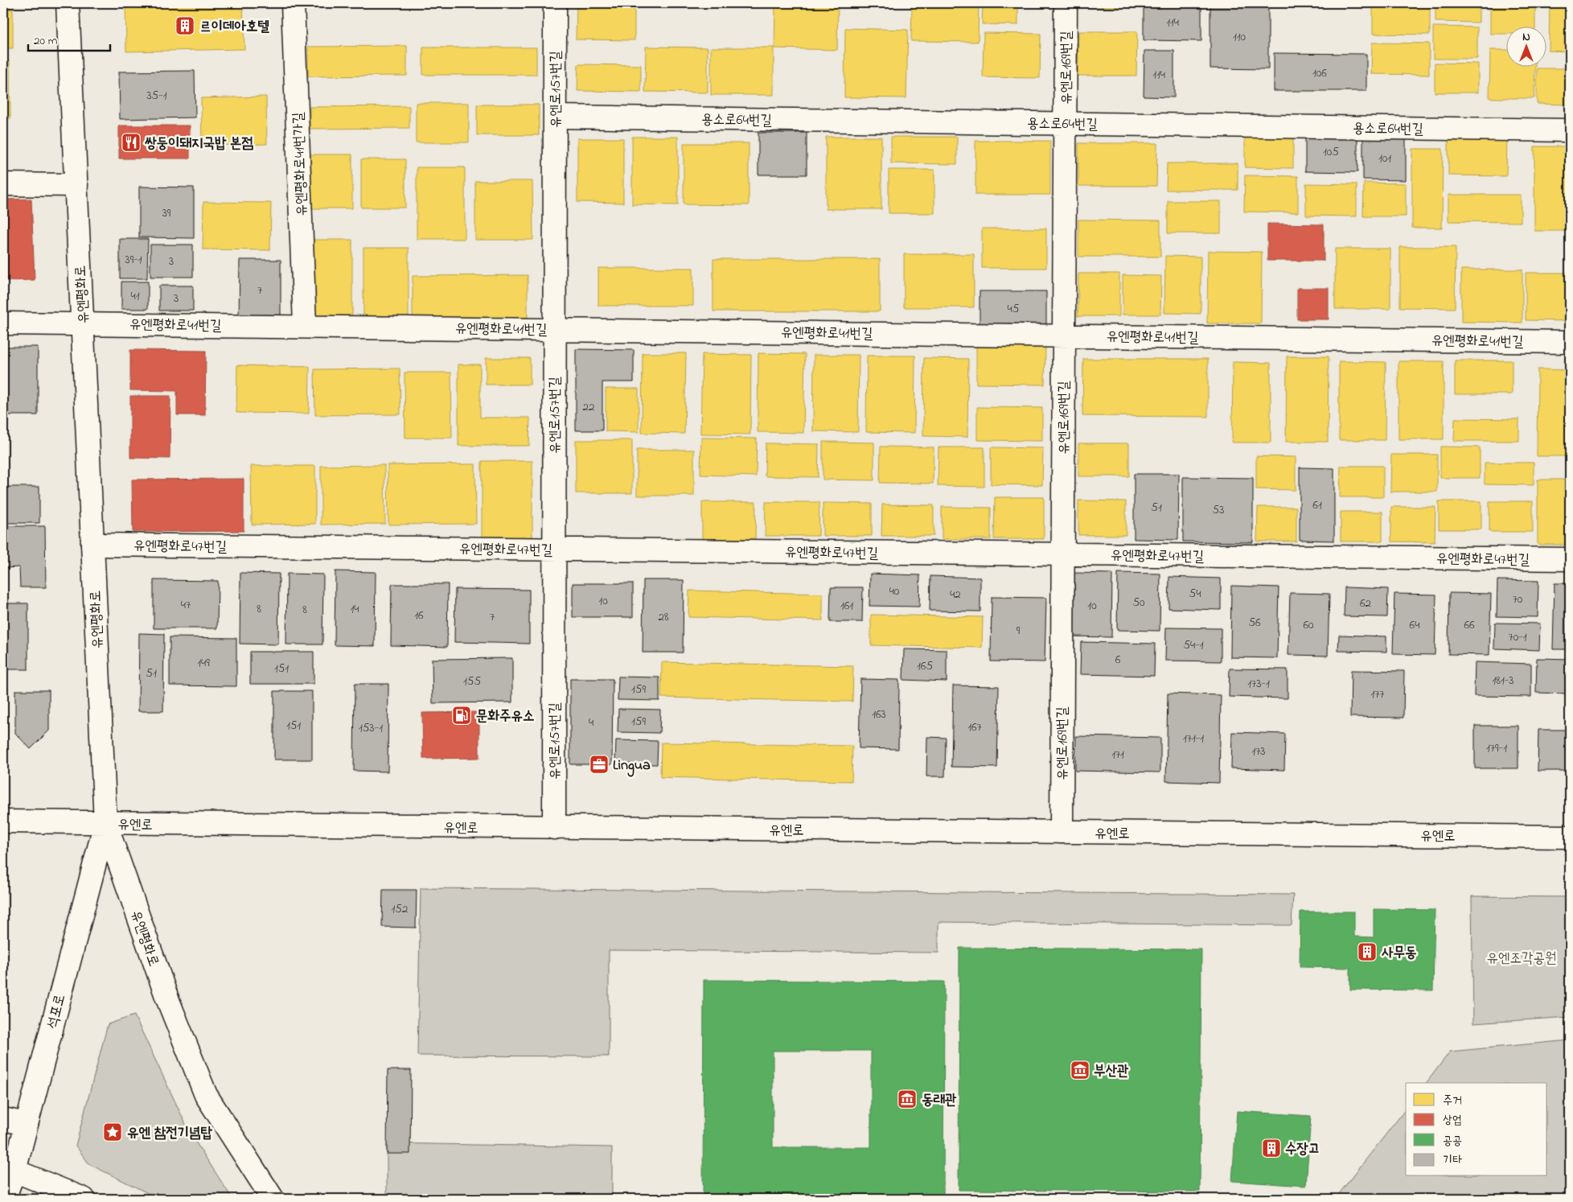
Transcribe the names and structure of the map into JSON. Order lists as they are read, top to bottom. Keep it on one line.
{"streets":{"street":["유엔로169번길","유엔로157번길","용소로64번길","유엔평화로41번가길","유엔평화로","유엔평화로41번길","유엔평화로47번길","유엔로","석포로"]},"crossings":[["유엔로169번길","용소로64번길"],["유엔로169번길","유엔평화로41번길"],["유엔로169번길","유엔평화로47번길"],["유엔로169번길","유엔로"],["유엔로157번길","용소로64번길"],["유엔로157번길","유엔평화로41번길"],["유엔로157번길","유엔평화로47번길"],["유엔로157번길","유엔로"],["유엔평화로41번가길","유엔평화로41번길"],["유엔평화로","유엔평화로41번길"],["유엔평화로","유엔평화로47번길"],["유엔평화로","유엔로"],["유엔평화로","석포로"],["유엔로","석포로"]],"parks":["유엔조각공원"],"places":{"building":["르이데아호텔","사무동","수장고"],"restaurant":["쌍둥이돼지국밥 본점"],"fuel station":["문화주유소"],"office":["Lingua"],"museum":["부산관","동래관"],"place":["유엔 참전기념탑"]},"house_numbers":["114","110","106","114","35-1","105","101","39","39-1","3","7","41","3","45","22","61","51","53","40","54","42","70","10","50","62","47","161","10","8","14","8","16","7","28","56","60","64","66","9","70-1","54-1","6","149","165","151","51","181-3","155","173-1","159","177","163","159","4","151","167","153-1","171-1","179-1","173","171","152"],"legend":["주거","상업","공공","기타"],"scale_bar":"20 m","north":"top"}
